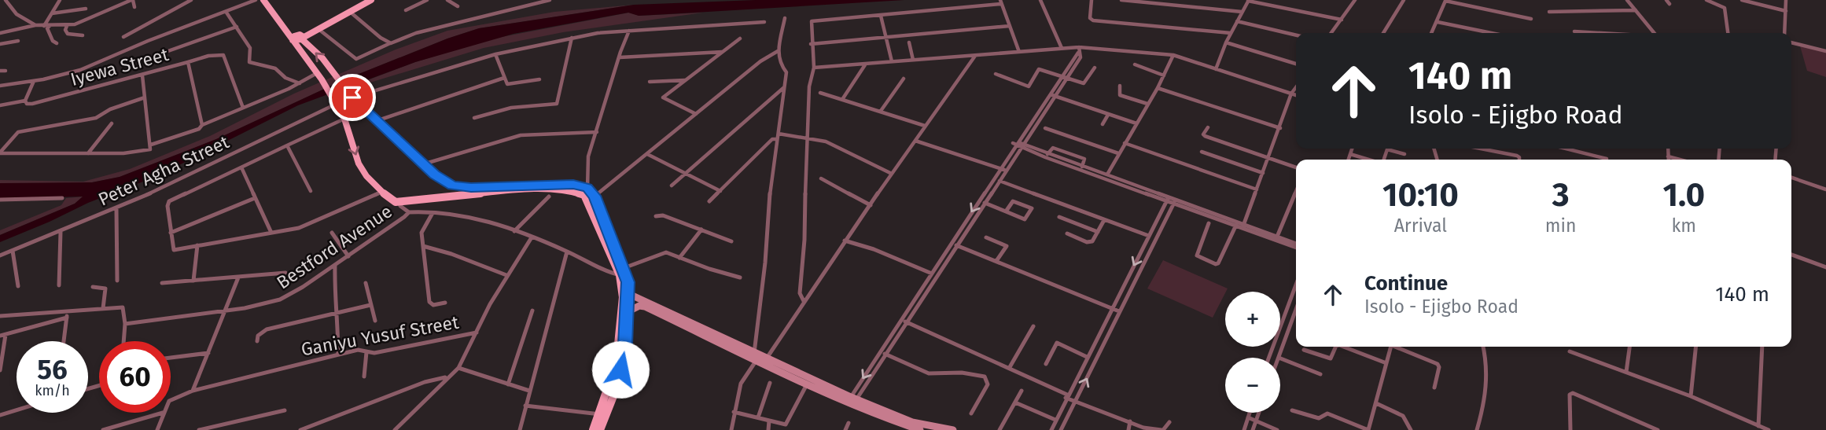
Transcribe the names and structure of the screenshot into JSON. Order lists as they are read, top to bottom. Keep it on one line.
{"streets":{"street":["Iyewa Street","Peter Agha Street","Bestford Avenue","Ganiyu Yusuf Street"]},"page":{"turn":["140 m","Isolo - Ejigbo Road"],"eta":["10:10","Arrival","3","min","1.0","km"],"list":[{"name":"Continue","note":"Isolo - Ejigbo Road","value":"140 m"}],"map_buttons":["+","−"],"speed":"56 km/h","limit":"60"}}
